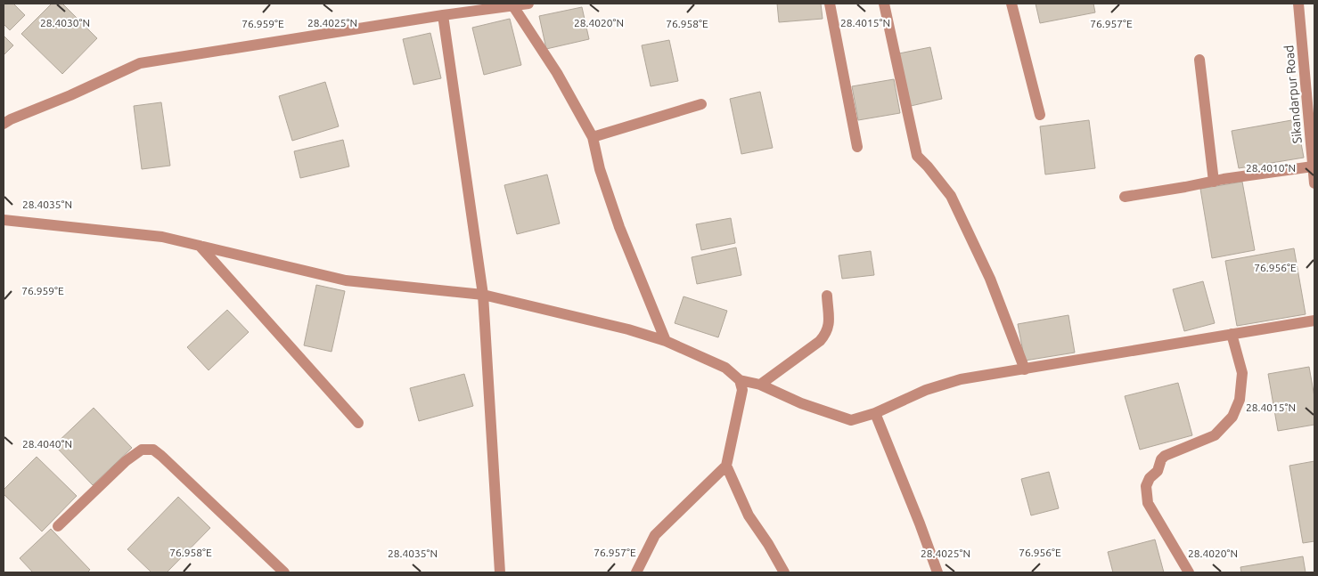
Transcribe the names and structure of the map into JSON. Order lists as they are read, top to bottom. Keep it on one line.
{"streets":{"street":["Sikandarpur Road"]},"coordinates":["28.4030°N","28.4025°N","28.4020°N","28.4015°N","76.958°E","76.957°E","76.959°E","28.4010°N","28.4035°N","76.956°E","28.4040°N"]}
